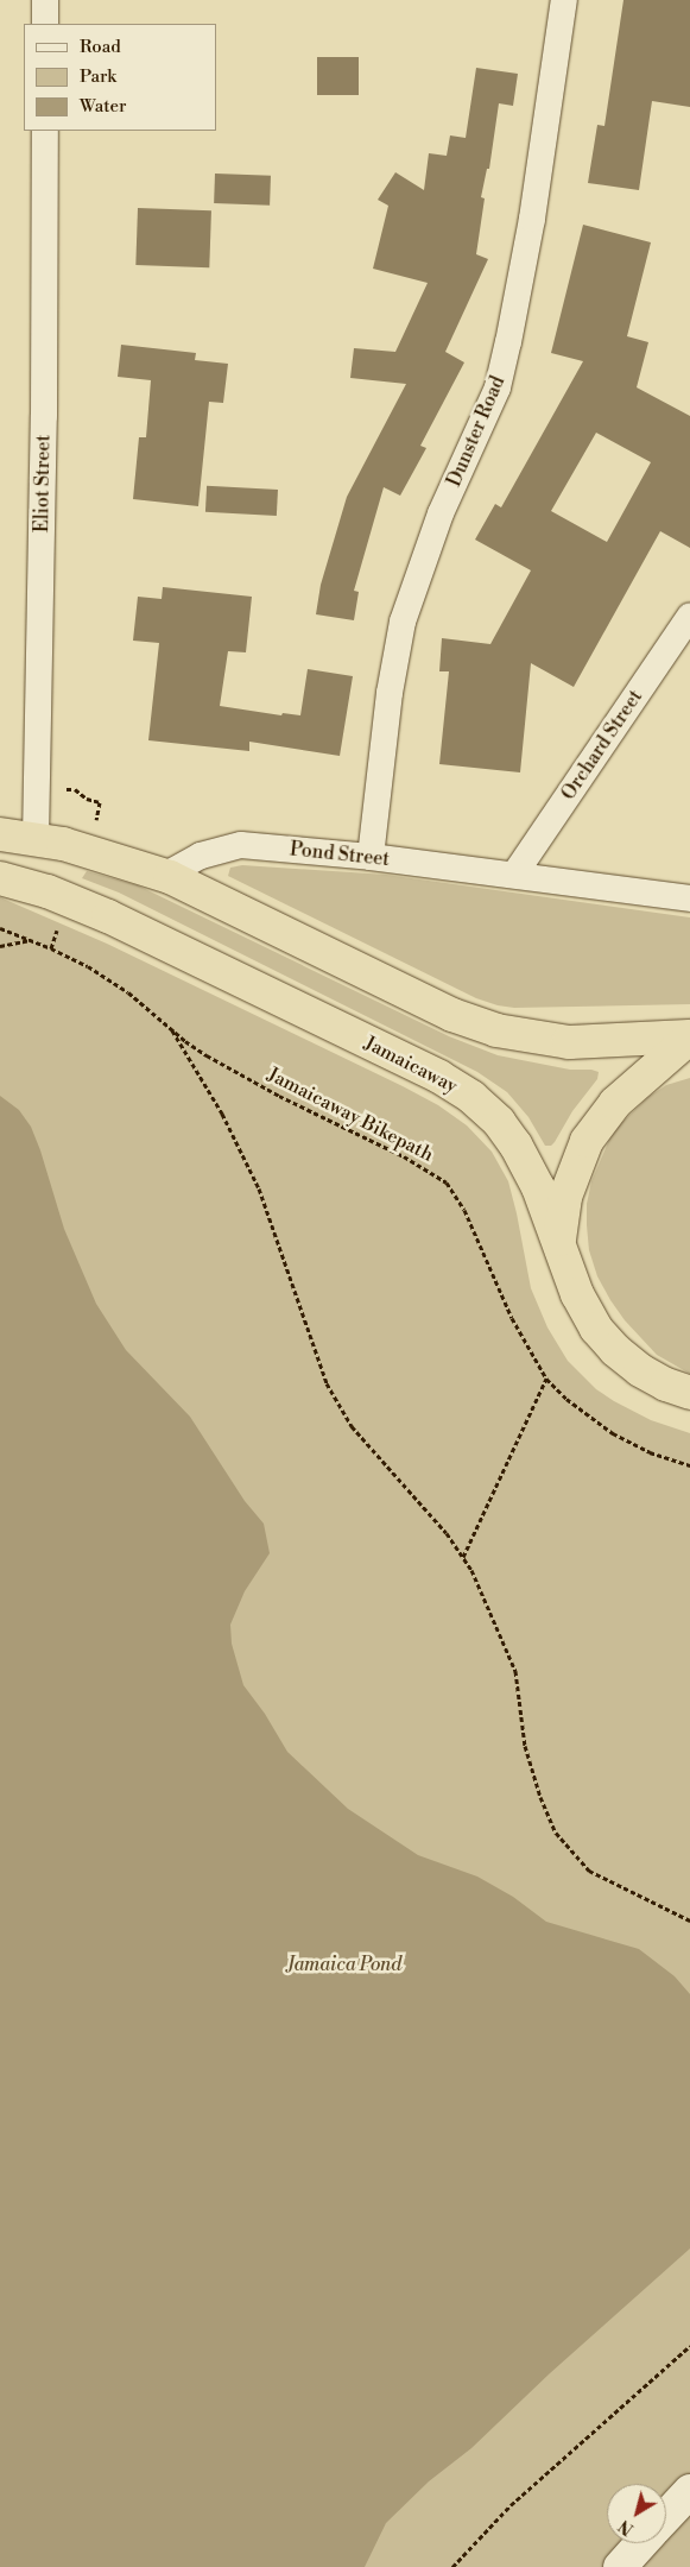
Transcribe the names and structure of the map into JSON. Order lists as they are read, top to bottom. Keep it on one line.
{"streets":{"highway":["Jamaicaway"],"street":["Dunster Road","Eliot Street","Orchard Street","Pond Street"],"path":["Jamaicaway Bikepath"]},"crossings":[["Dunster Road","Pond Street"],["Orchard Street","Pond Street"]],"parks":["Jamaica Pond"],"legend":["Road","Park","Water"],"north":"bottom left"}
